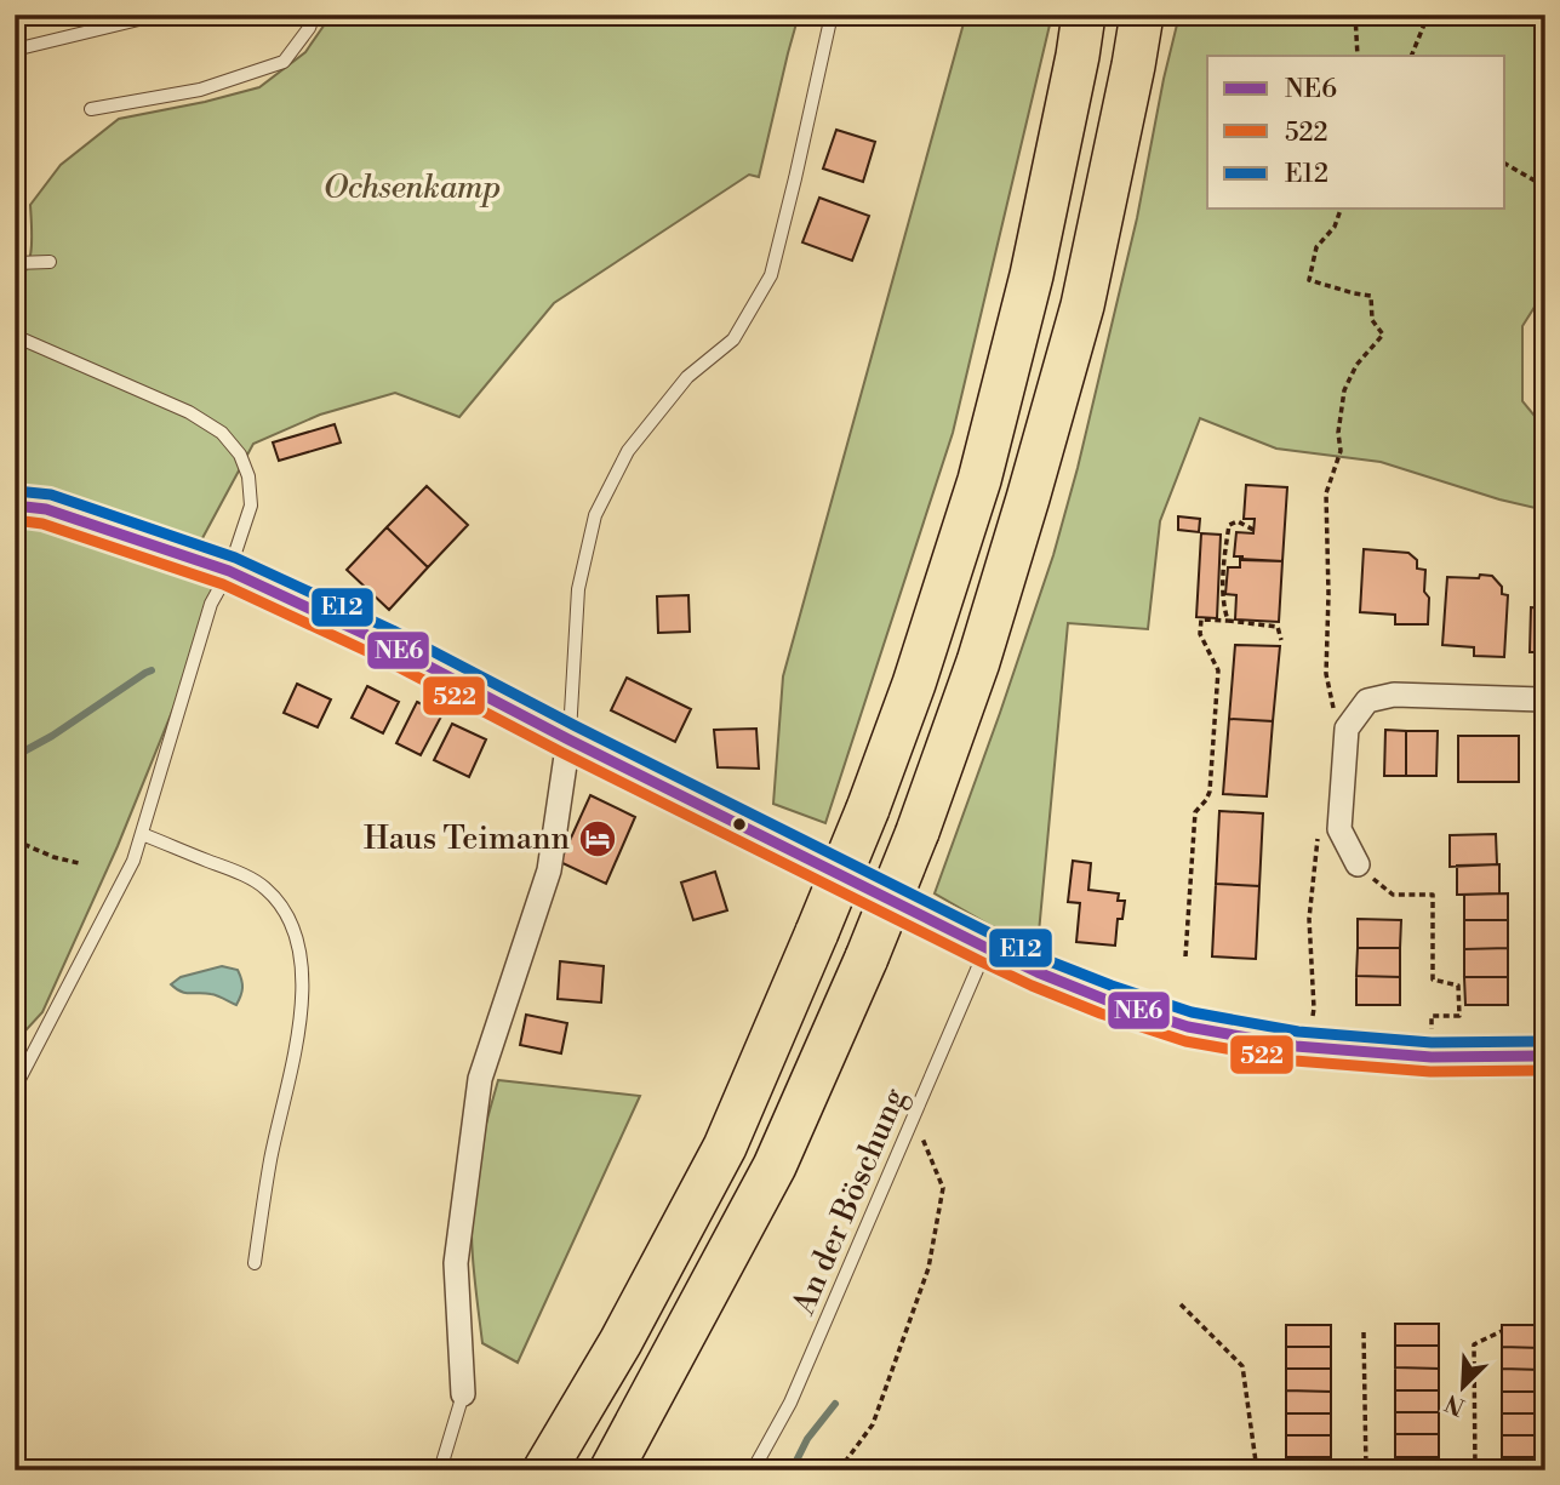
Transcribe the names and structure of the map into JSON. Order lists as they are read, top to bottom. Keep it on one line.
{"streets":{"lane":["An der Böschung"]},"parks":["Ochsenkamp"],"places":{"hotel":["Haus Teimann"]},"lines":["transit line E12","transit line NE6","transit line 522"],"legend":["NE6","522","E12"],"north":"bottom left"}
